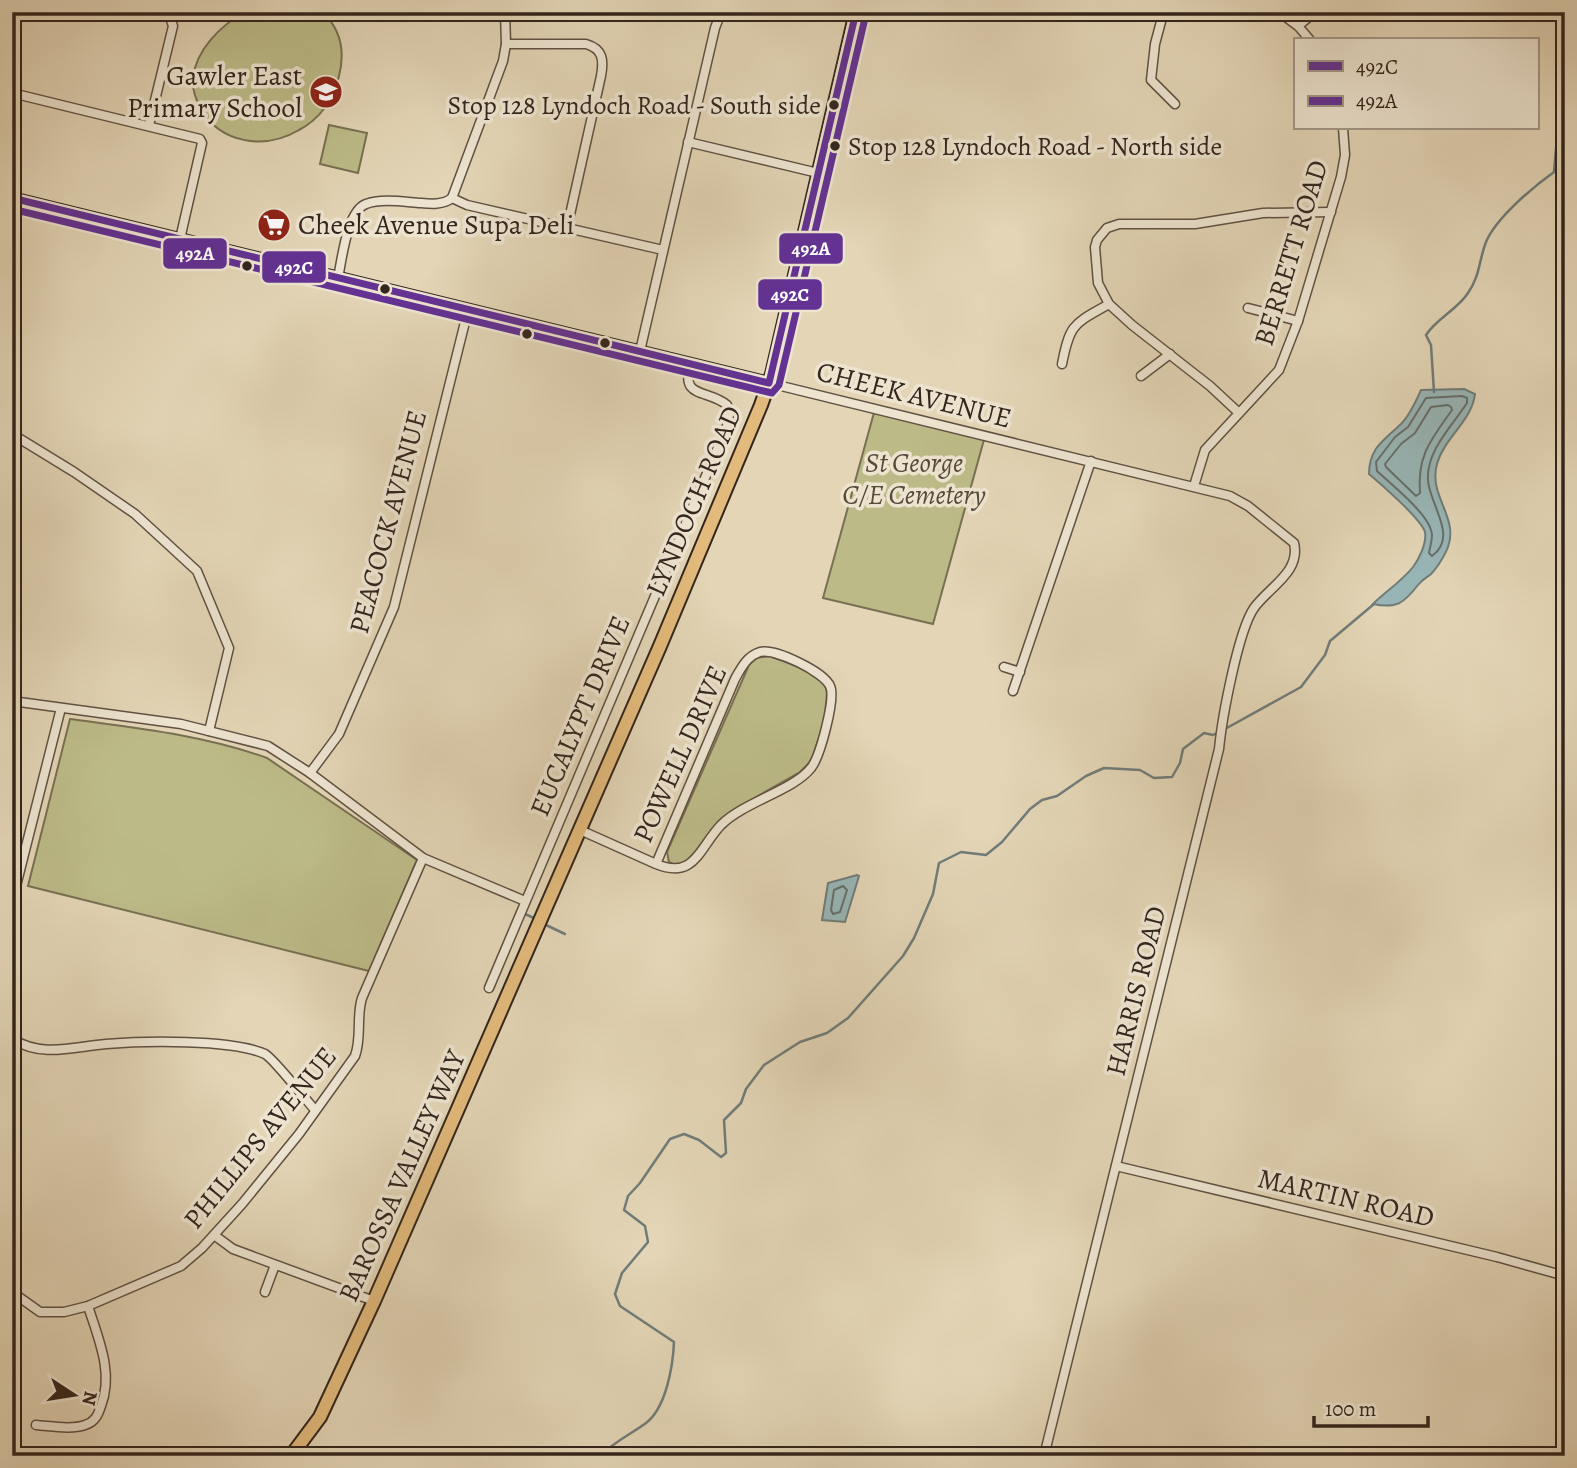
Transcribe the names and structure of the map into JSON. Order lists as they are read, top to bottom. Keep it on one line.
{"streets":{"main road":["LYNDOCH ROAD","BAROSSA VALLEY WAY"],"street":["BERRETT ROAD","CHEEK AVENUE","PEACOCK AVENUE","EUCALYPT DRIVE","POWELL DRIVE","HARRIS ROAD","PHILLIPS AVENUE","MARTIN ROAD"]},"crossings":[["BERRETT ROAD","CHEEK AVENUE"],["CHEEK AVENUE","LYNDOCH ROAD"],["CHEEK AVENUE","PEACOCK AVENUE"],["CHEEK AVENUE","EUCALYPT DRIVE"],["CHEEK AVENUE","HARRIS ROAD"],["LYNDOCH ROAD","POWELL DRIVE"],["LYNDOCH ROAD","BAROSSA VALLEY WAY"],["HARRIS ROAD","MARTIN ROAD"]],"parks":["St George C/E Cemetery"],"places":{"school or university":["Gawler East Primary School"],"other":["Stop 128 Lyndoch Road - South side","Stop 128 Lyndoch Road - North side"],"supermarket":["Cheek Avenue Supa Deli"]},"lines":["transit line 492C","transit line 492A"],"legend":["492C","492A"],"scale_bar":"100 m","north":"right"}
